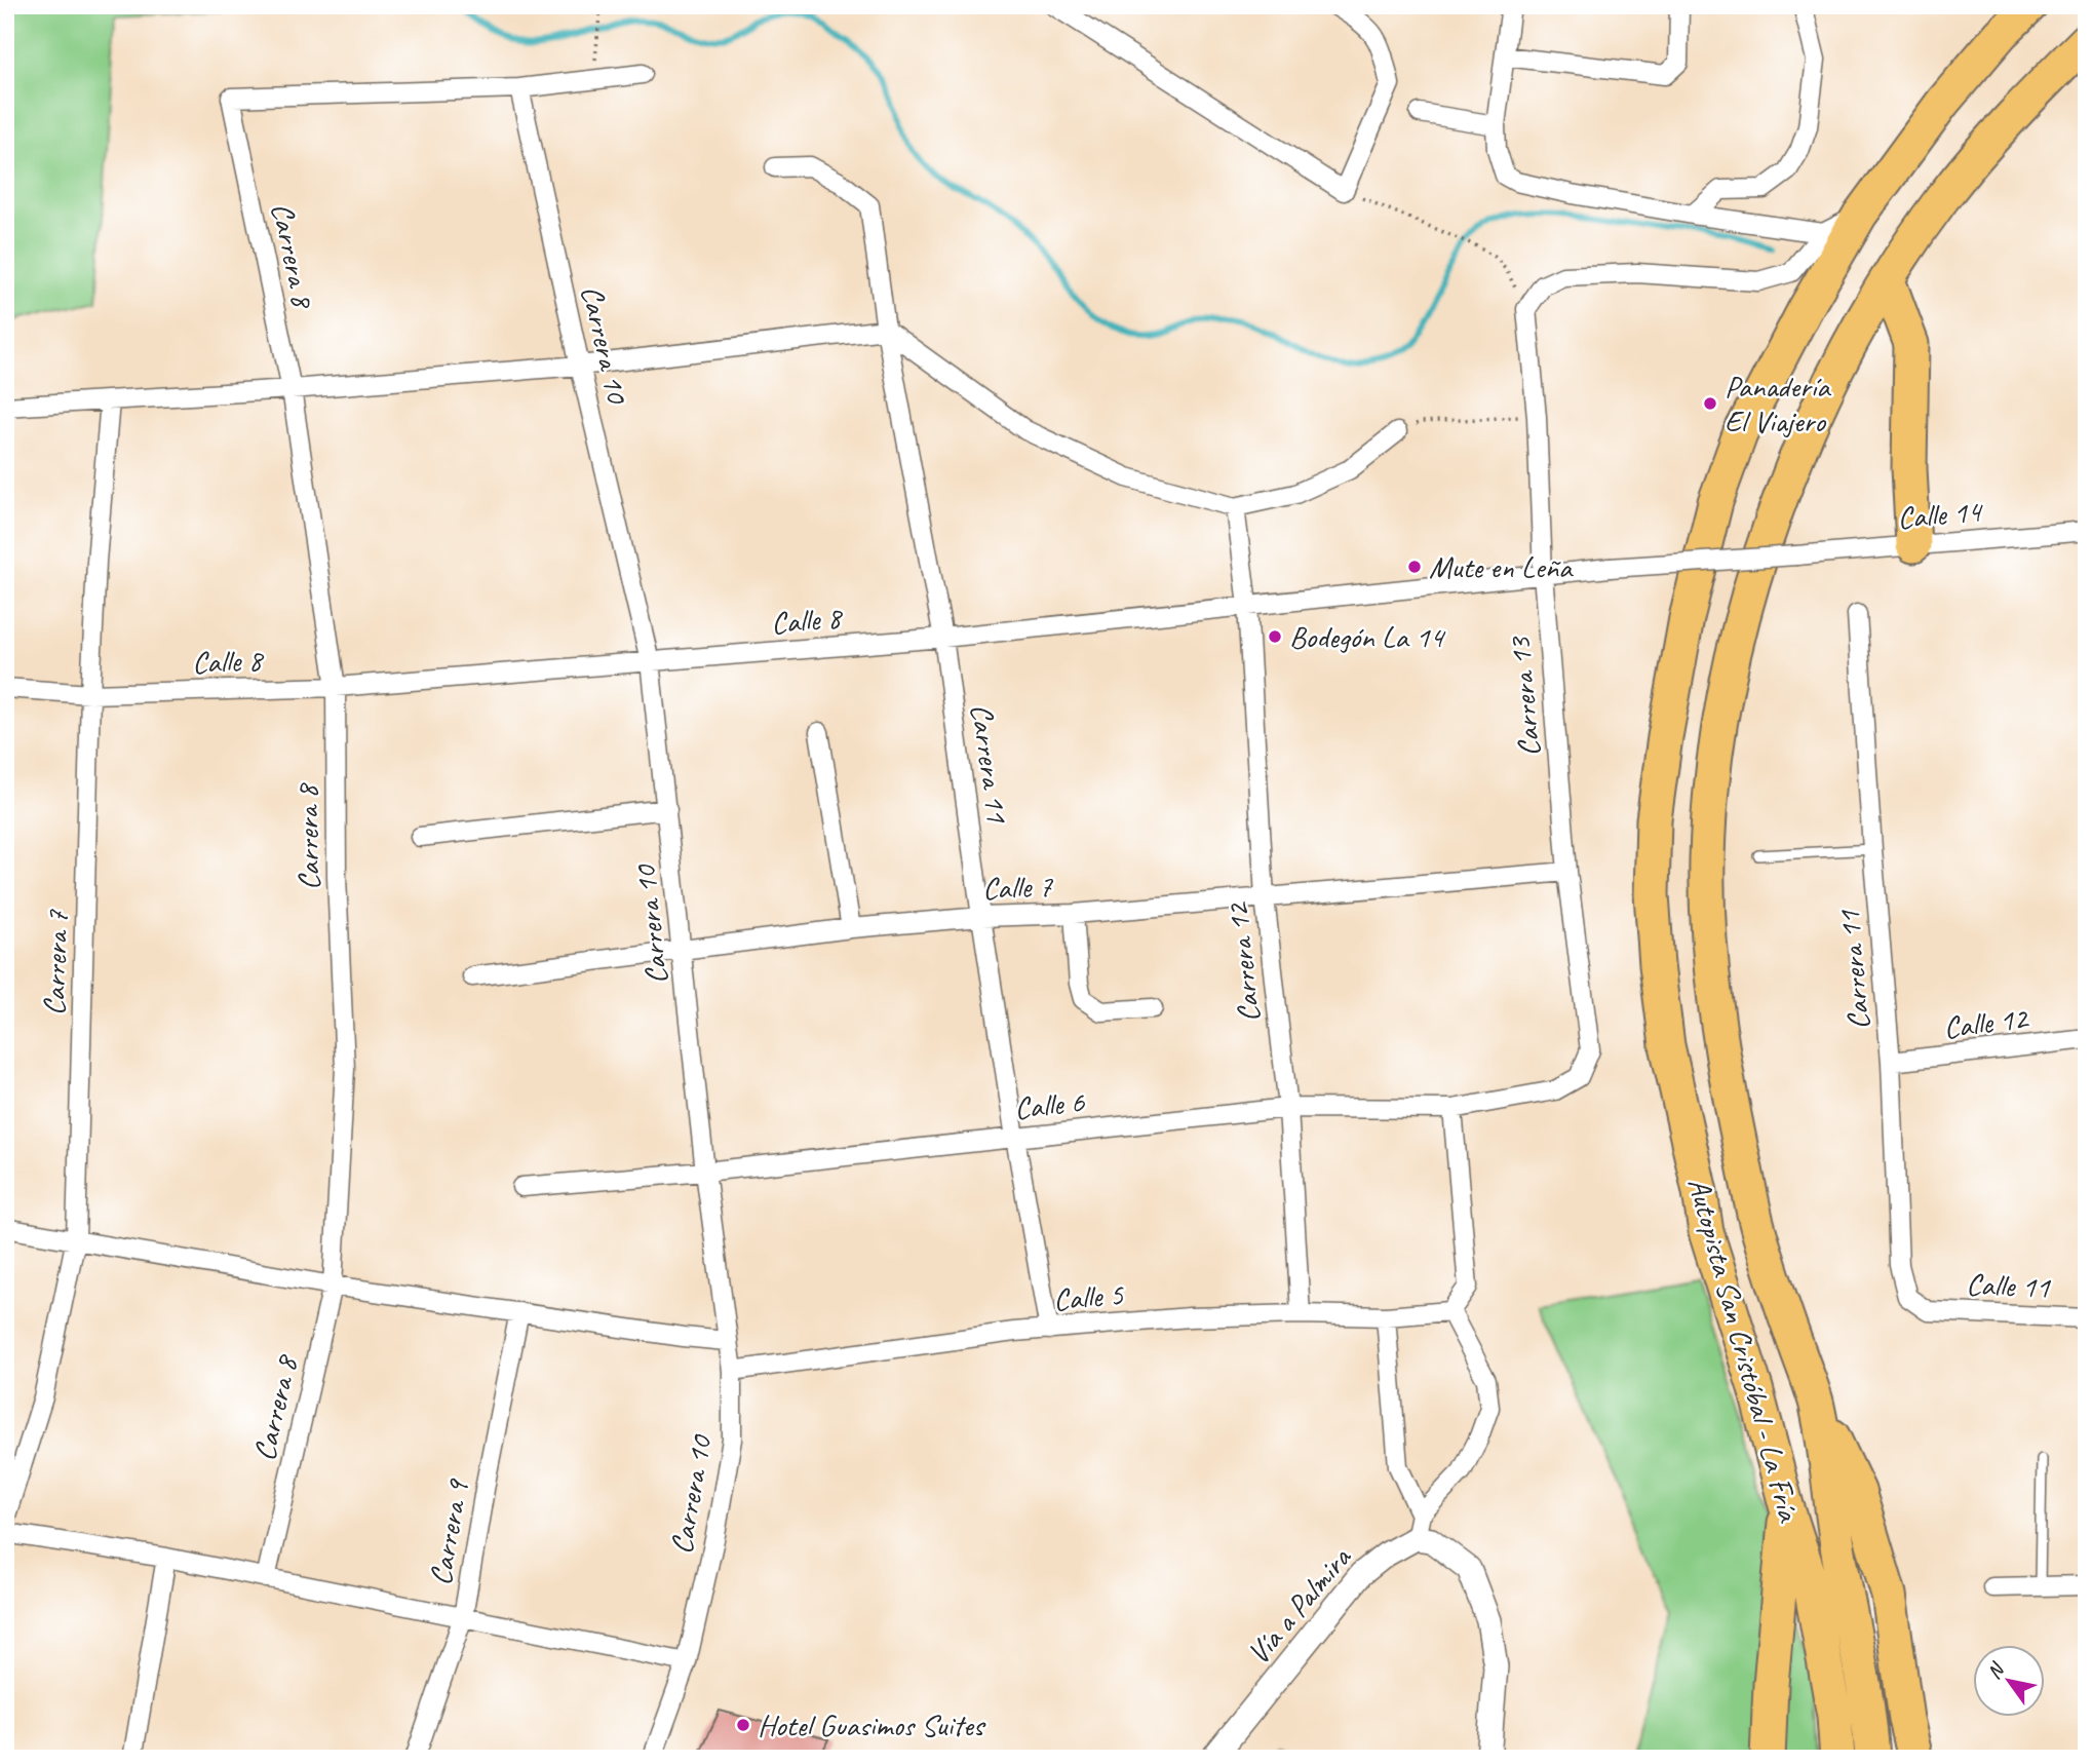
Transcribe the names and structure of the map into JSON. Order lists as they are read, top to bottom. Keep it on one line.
{"streets":{"highway":["Autopista San Cristóbal - La Fría"],"street":["Carrera 8","Carrera 10","Calle 14","Calle 8","Carrera 13","Carrera 11","Calle 7","Carrera 7","Carrera 12","Calle 12","Calle 6","Calle 11","Calle 5","Carrera 9","Vía a Palmira"]},"crossings":[["Carrera 8","Carrera 10"],["Carrera 8","Calle 8"],["Carrera 10","Calle 8"],["Carrera 10","Calle 7"],["Carrera 10","Calle 6"],["Carrera 10","Calle 5"],["Calle 14","Calle 8"],["Calle 8","Carrera 13"],["Calle 8","Carrera 11"],["Calle 8","Carrera 7"],["Calle 8","Carrera 12"],["Carrera 13","Calle 7"],["Carrera 13","Calle 6"],["Carrera 11","Calle 7"],["Carrera 11","Calle 12"],["Carrera 11","Calle 6"],["Carrera 11","Calle 11"],["Carrera 11","Calle 5"],["Calle 7","Carrera 12"],["Carrera 12","Calle 6"],["Carrera 12","Calle 5"]],"places":["Panadería El Viajero","Mute en Leña","Bodegón La 14","Hotel Guasimos Suites"],"north":"top left"}
